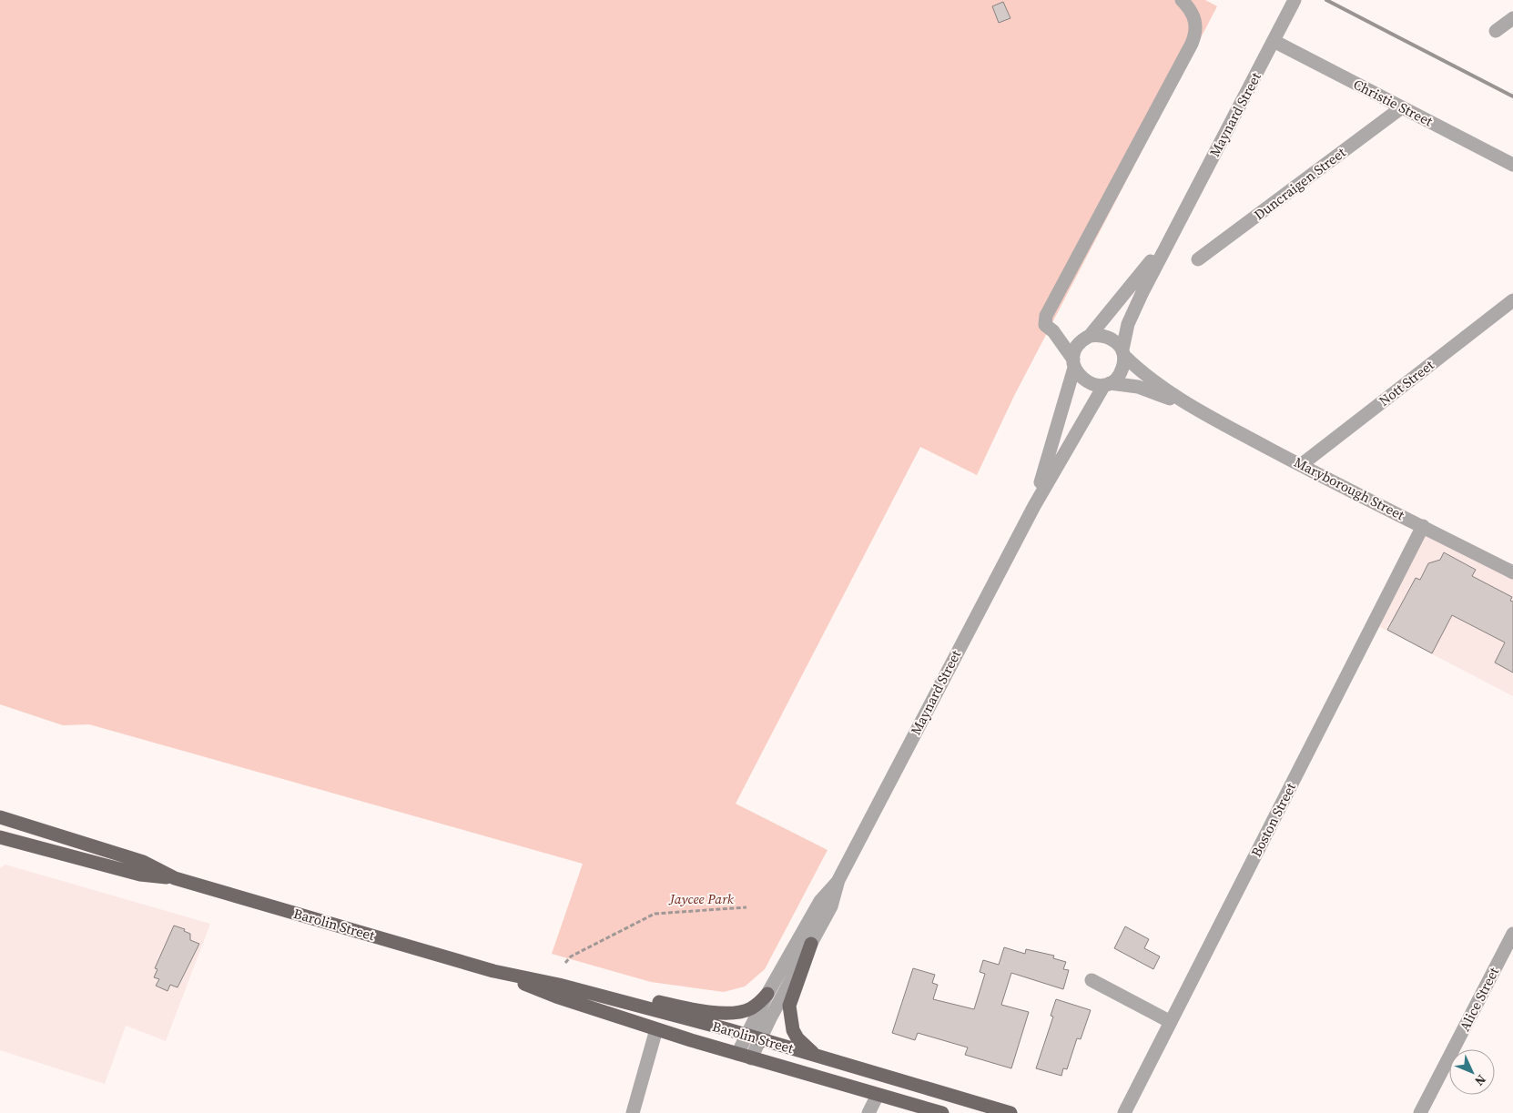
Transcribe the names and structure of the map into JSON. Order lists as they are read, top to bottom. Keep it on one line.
{"streets":{"main road":["Barolin Street"],"street":["Christie Street","Maynard Street","Duncraigen Street","Nott Street","Maryborough Street","Boston Street","Alice Street"]},"crossings":[["Christie Street","Maynard Street"],["Christie Street","Duncraigen Street"],["Maynard Street","Maryborough Street"],["Maynard Street","Barolin Street"],["Nott Street","Maryborough Street"],["Maryborough Street","Boston Street"]],"parks":["Jaycee Park"],"north":"bottom right"}
